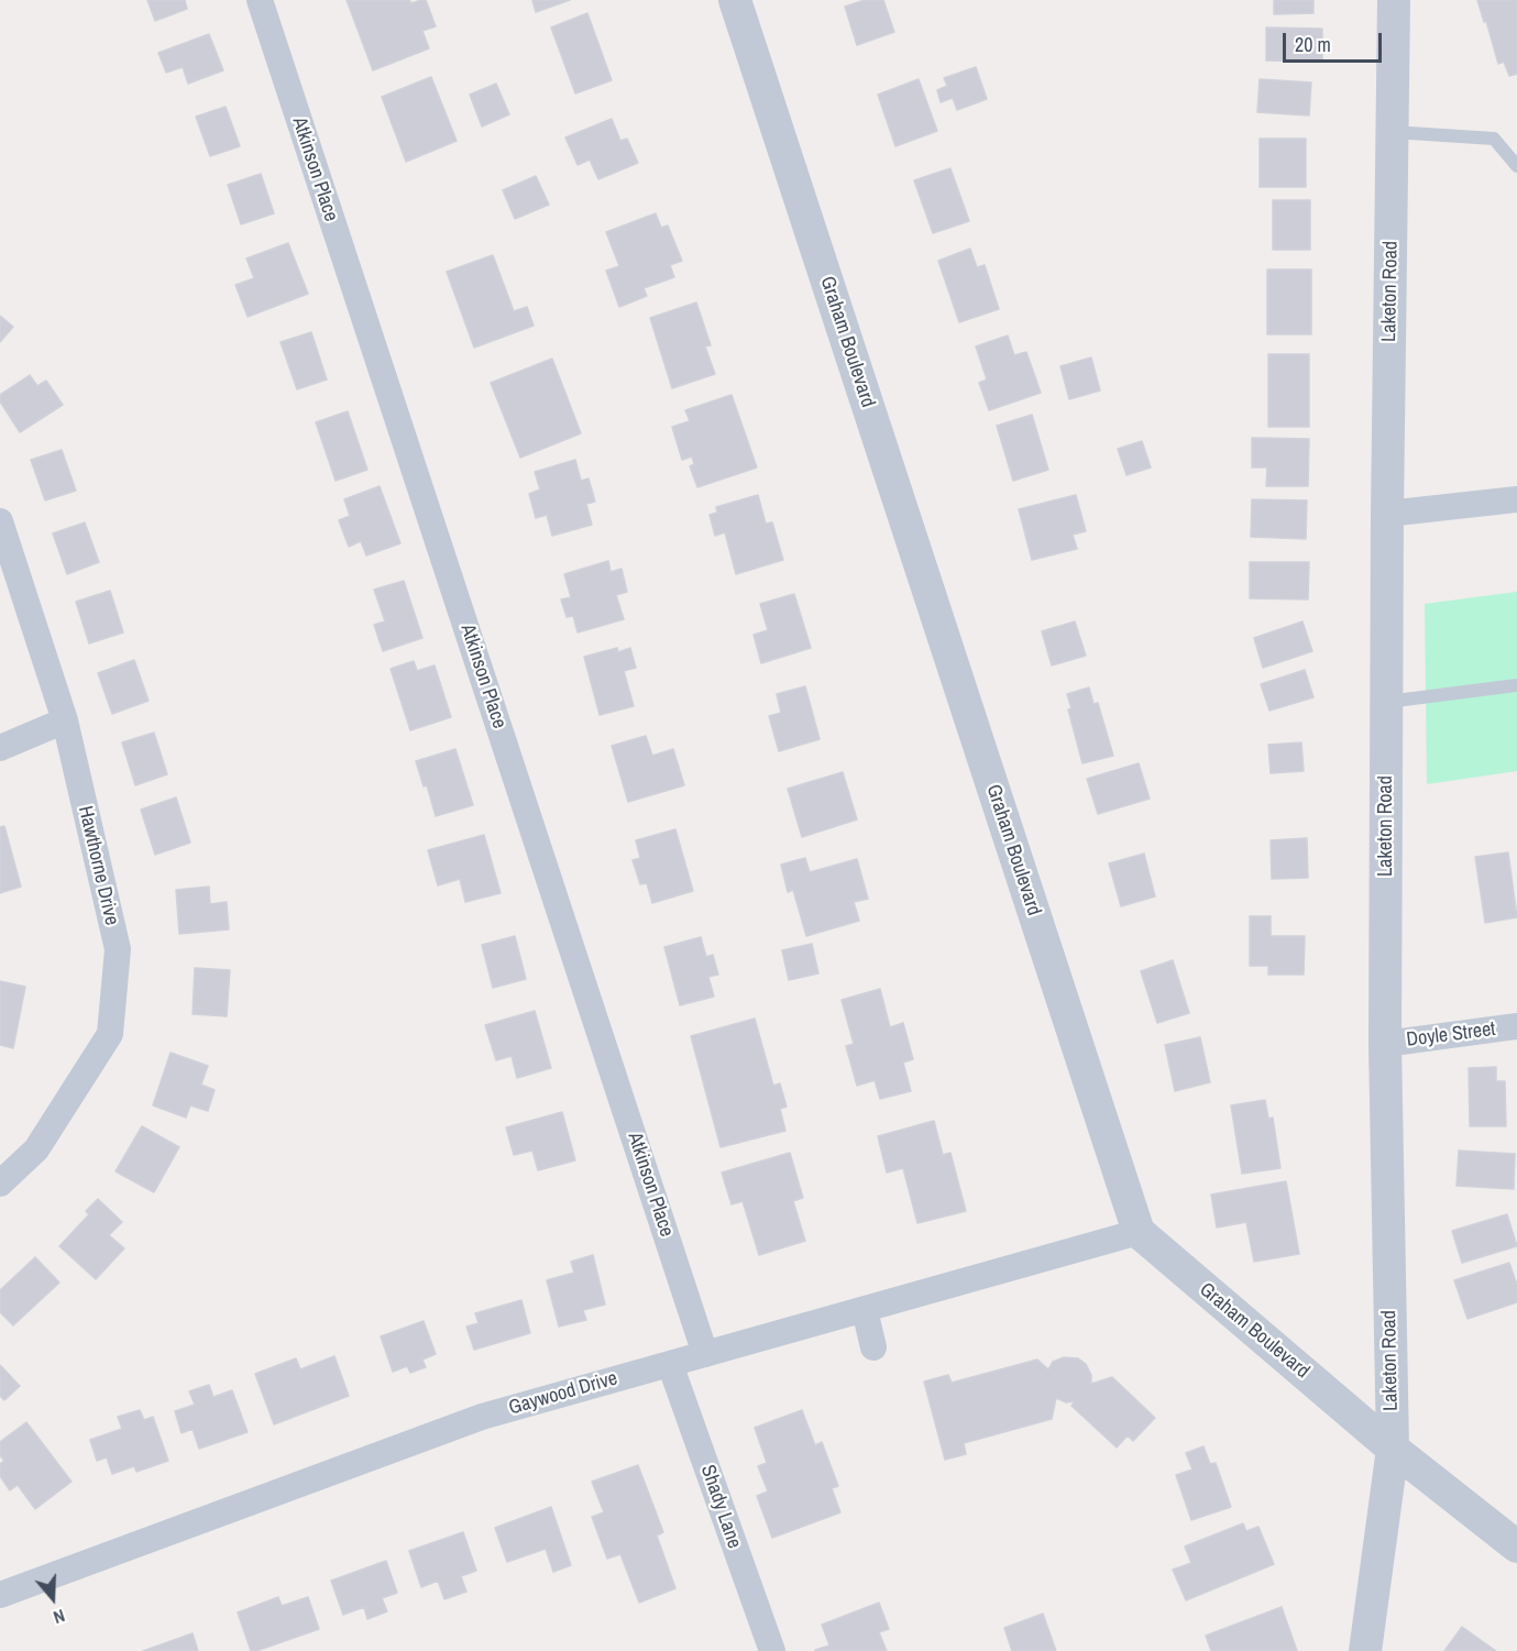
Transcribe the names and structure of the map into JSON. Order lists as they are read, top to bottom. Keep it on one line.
{"streets":{"street":["Atkinson Place","Laketon Road","Graham Boulevard","Hawthorne Drive","Doyle Street","Gaywood Drive","Shady Lane"]},"crossings":[["Atkinson Place","Gaywood Drive"],["Laketon Road","Graham Boulevard"],["Laketon Road","Doyle Street"],["Graham Boulevard","Gaywood Drive"],["Gaywood Drive","Shady Lane"]],"scale_bar":"20 m","north":"bottom"}
